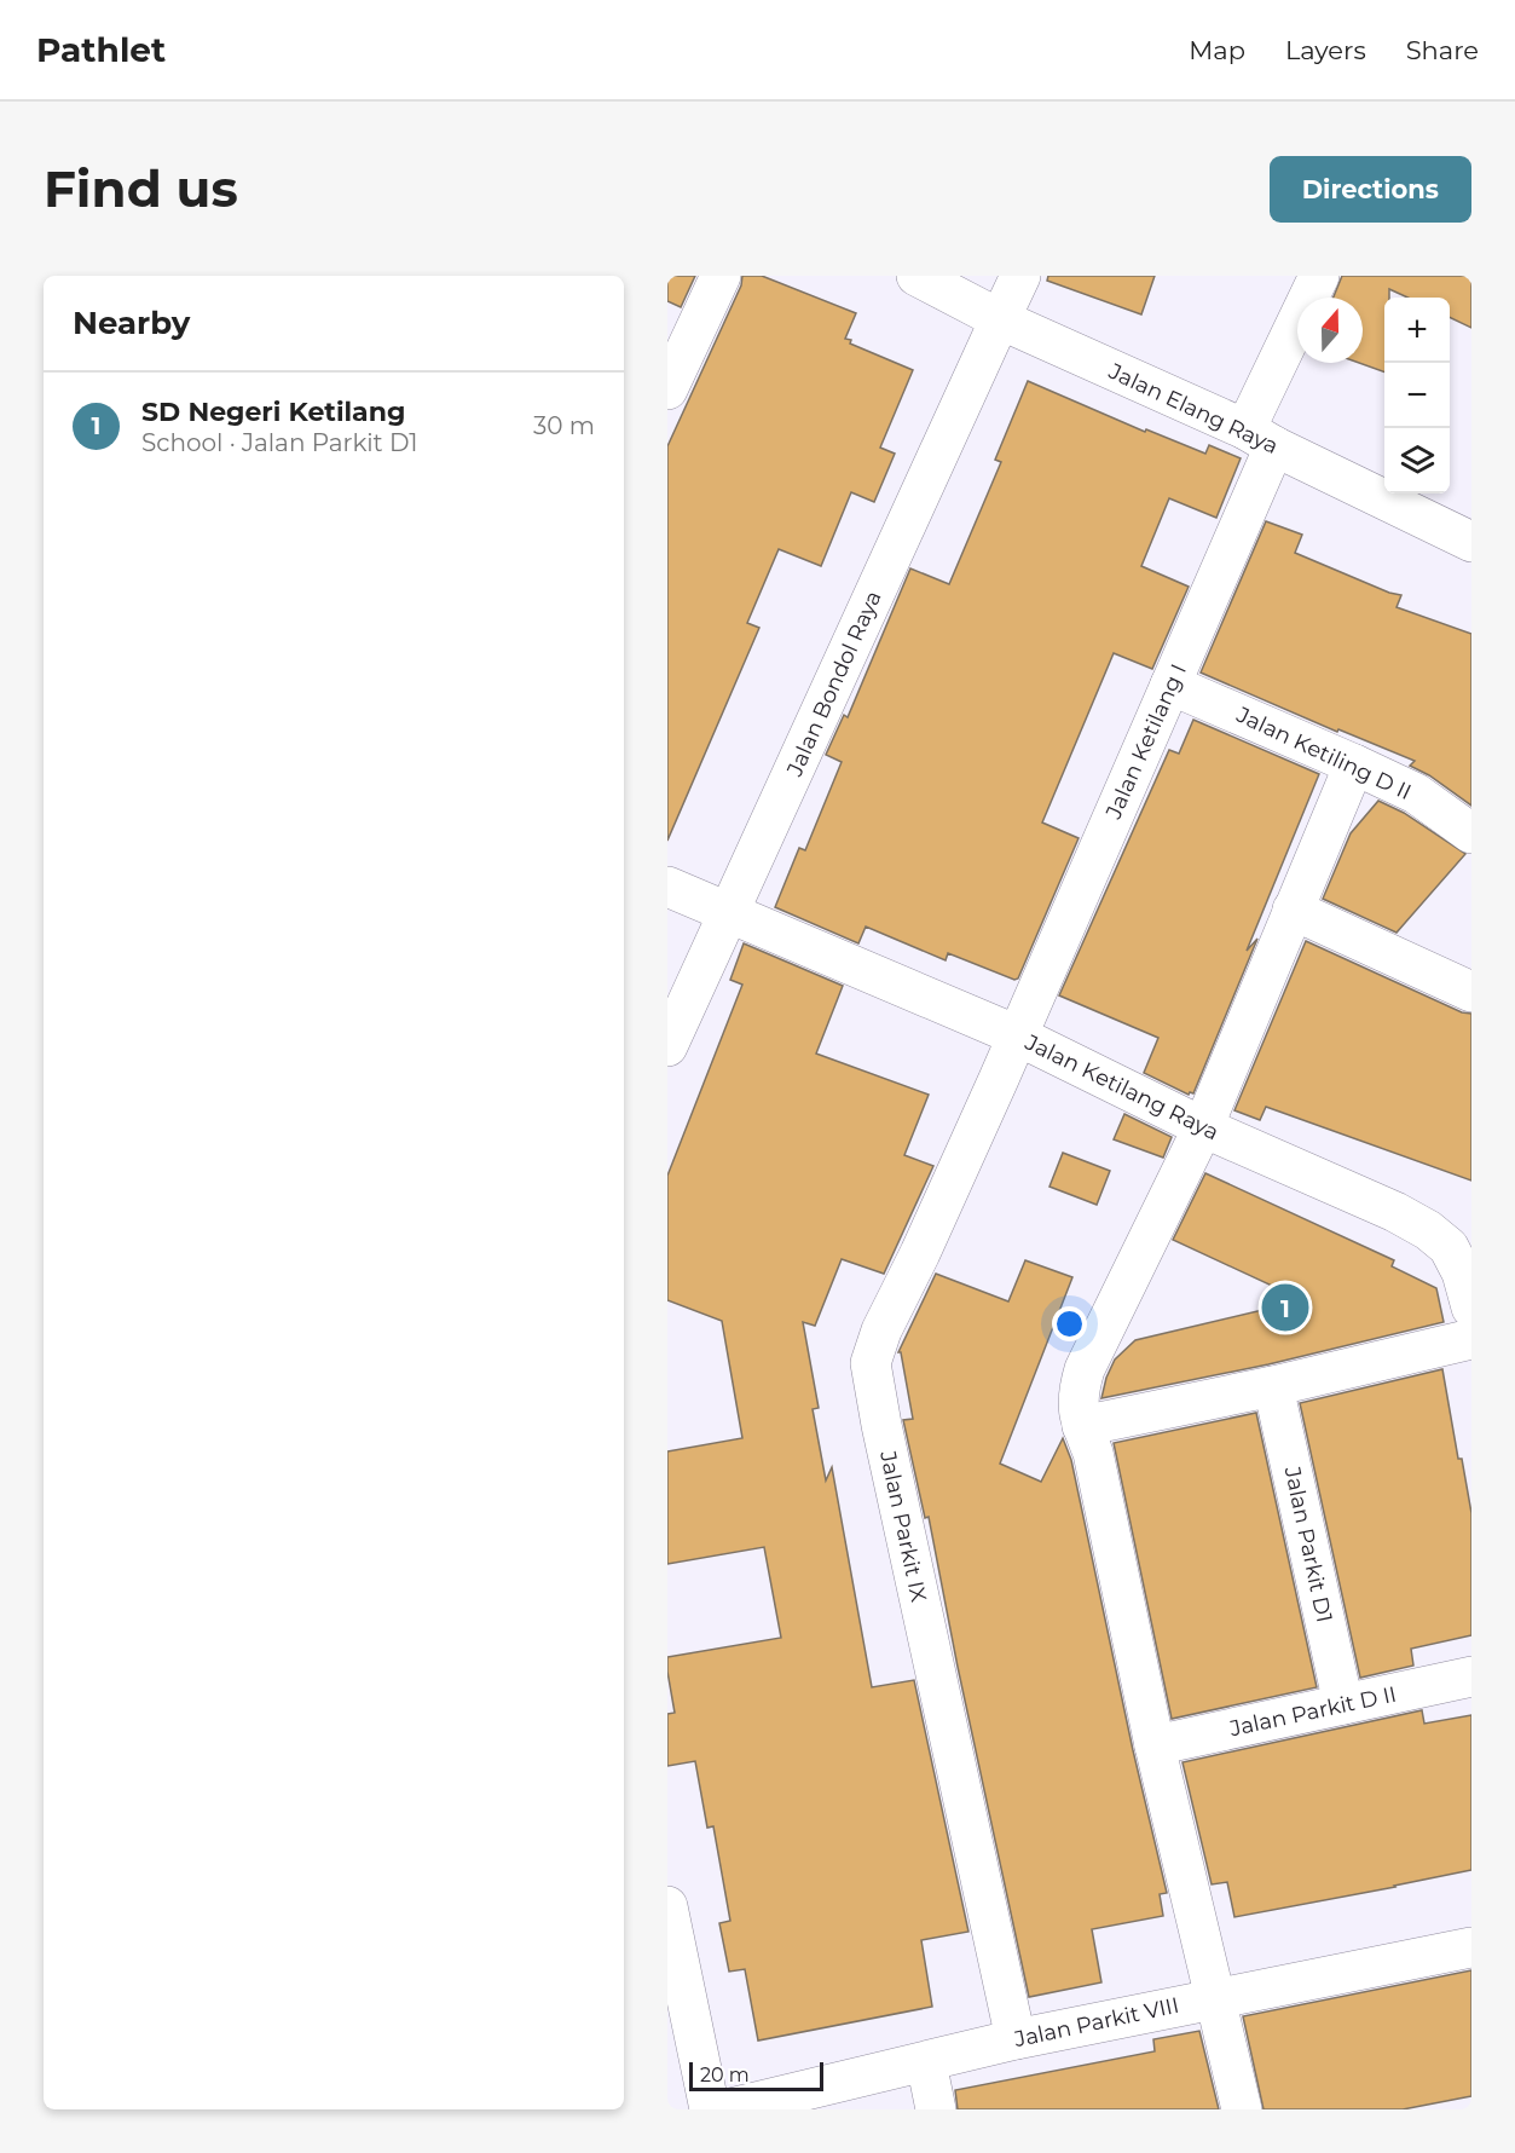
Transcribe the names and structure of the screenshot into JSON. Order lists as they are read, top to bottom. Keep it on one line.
{"streets":{"street":["Jalan Elang Raya","Jalan Bondol Raya","Jalan Ketilang I","Jalan Ketiling D II","Jalan Ketilang Raya","Jalan Parkit IX","Jalan Parkit D1","Jalan Parkit D II","Jalan Parkit VIII"]},"crossings":[["Jalan Elang Raya","Jalan Bondol Raya"],["Jalan Elang Raya","Jalan Ketilang I"],["Jalan Bondol Raya","Jalan Ketilang Raya"],["Jalan Ketilang I","Jalan Ketiling D II"],["Jalan Ketilang I","Jalan Ketilang Raya"],["Jalan Ketilang I","Jalan Parkit IX"],["Jalan Ketilang Raya","Jalan Parkit IX"],["Jalan Parkit IX","Jalan Parkit VIII"],["Jalan Parkit D1","Jalan Parkit D II"]],"scale_bar":"20 m","north":"top","page":{"header":"Pathlet","nav":["Map","Layers","Share"],"buttons":"Directions","title":"Find us","heading":"Nearby","map_buttons":["+","−"],"list":[{"mark":"1","name":"SD Negeri Ketilang","note":"School · Jalan Parkit D1","value":"30 m"}],"pins":"1","scale":"20 m"}}
